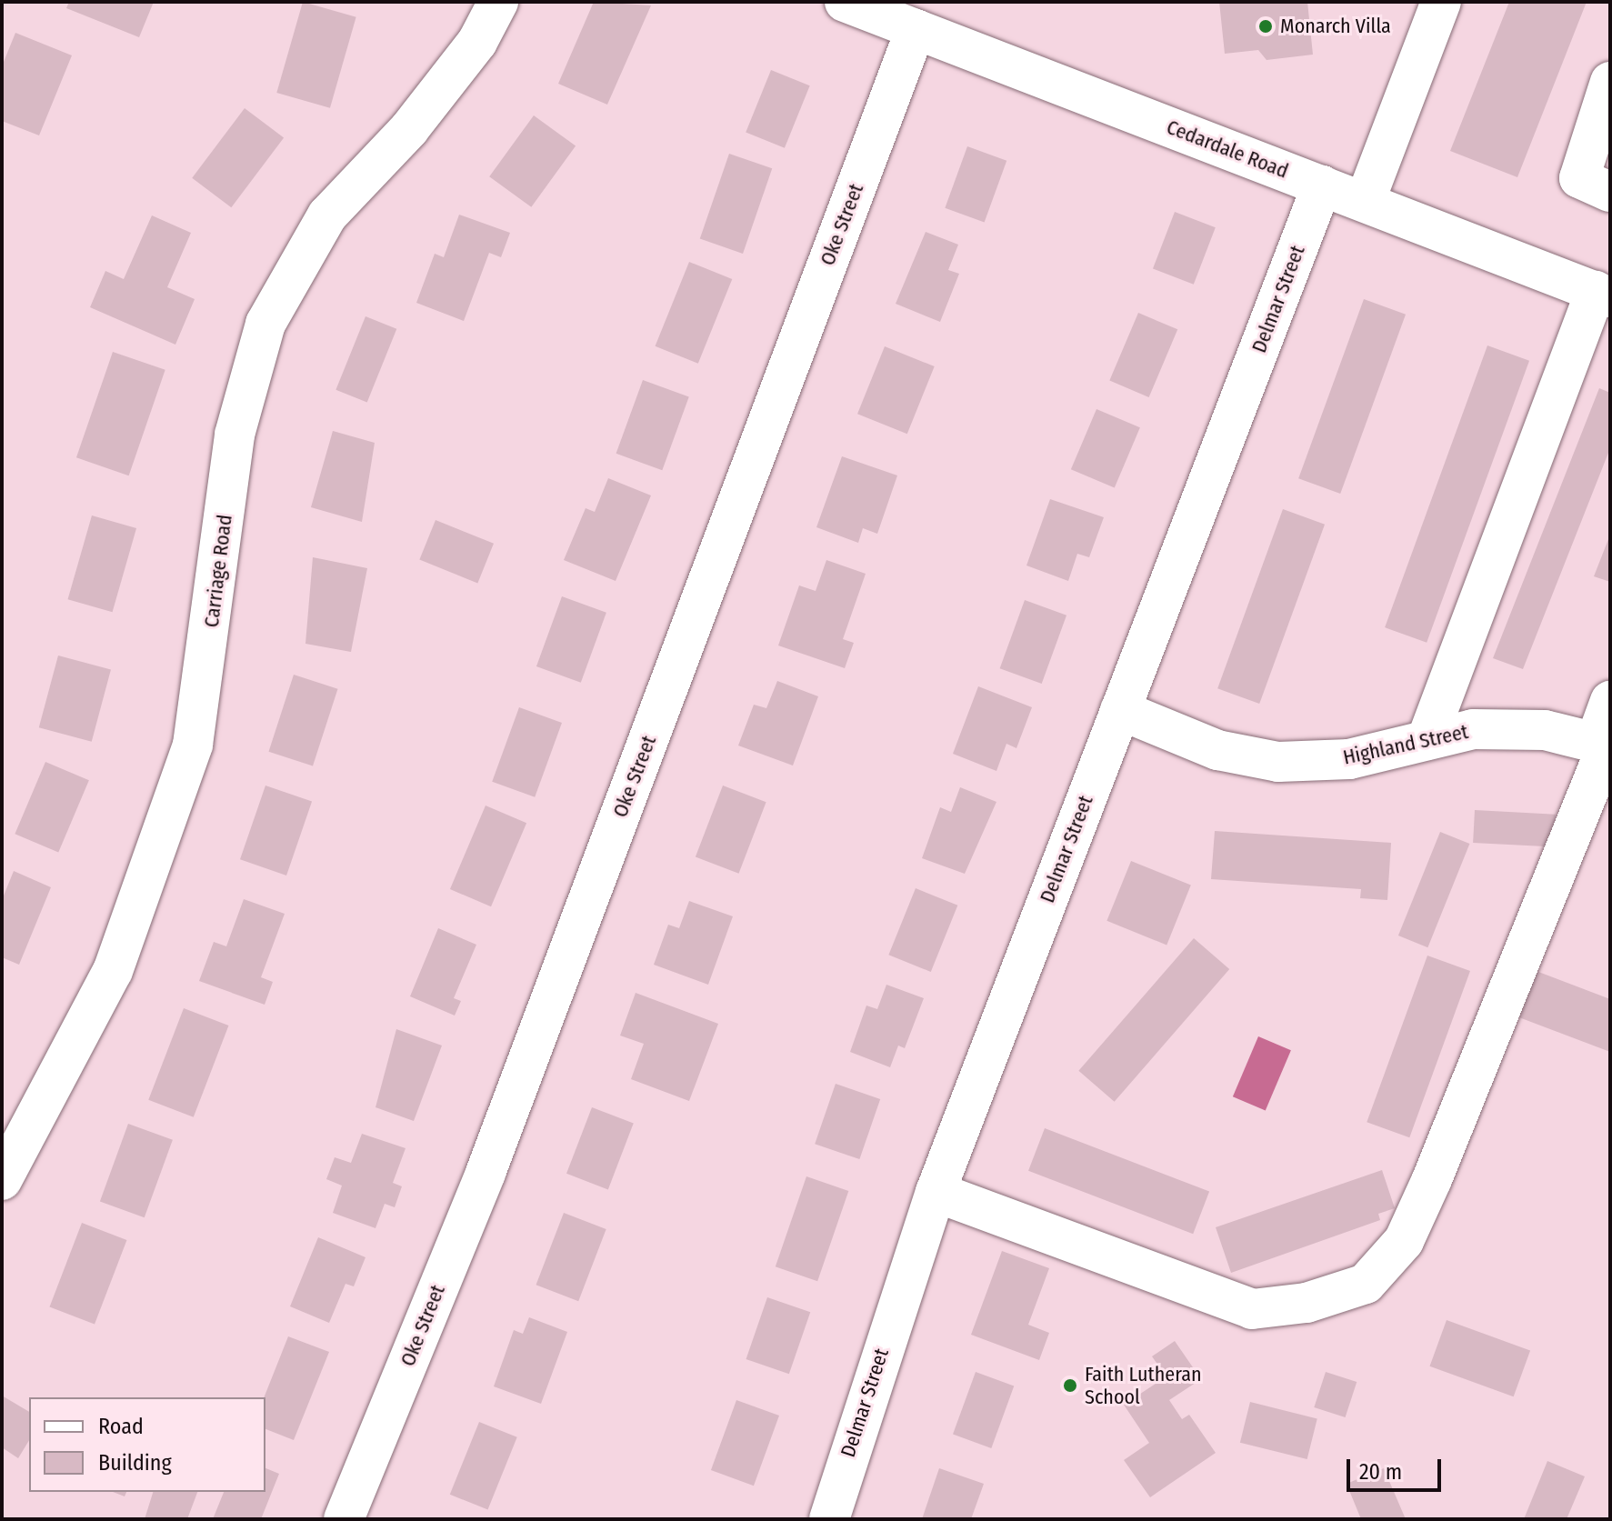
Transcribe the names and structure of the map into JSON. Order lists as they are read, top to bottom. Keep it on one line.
{"streets":{"street":["Cedardale Road","Oke Street","Delmar Street","Carriage Road","Highland Street"]},"crossings":[["Cedardale Road","Oke Street"],["Cedardale Road","Delmar Street"],["Delmar Street","Highland Street"]],"places":["Monarch Villa","Faith Lutheran School"],"legend":["Road","Building"],"scale_bar":"20 m"}
